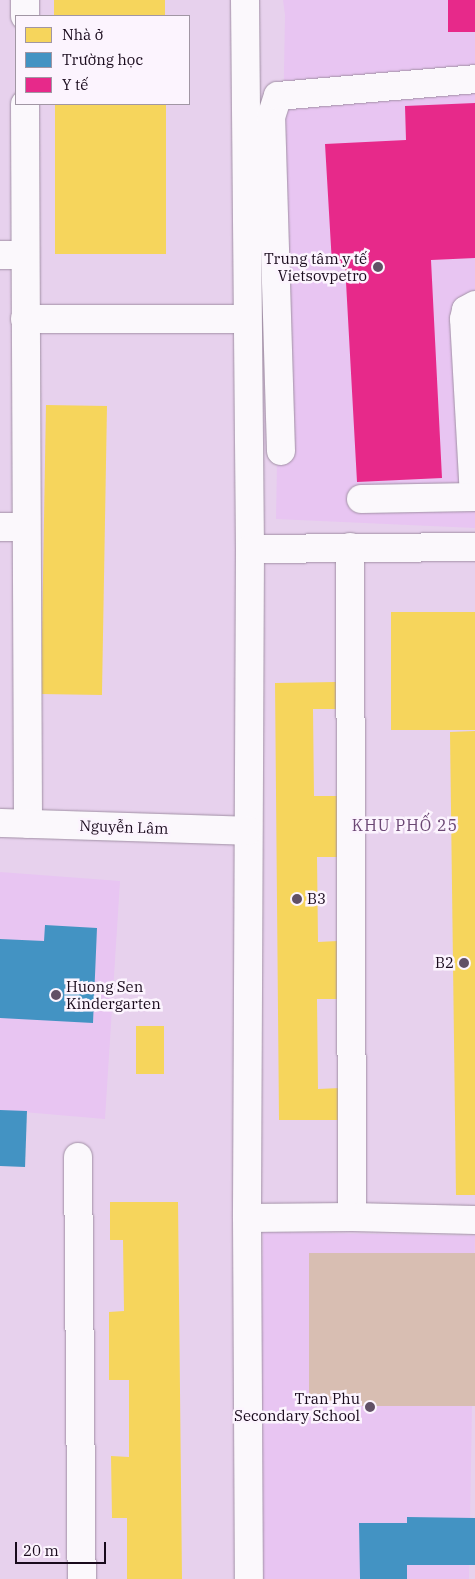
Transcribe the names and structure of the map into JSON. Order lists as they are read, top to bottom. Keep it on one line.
{"streets":{"street":["Nguyễn Lâm"]},"districts":["KHU PHỐ 25"],"places":["Trung tâm y tế Vietsovpetro","B3","B2","Huong Sen Kindergarten","Tran Phu Secondary School"],"legend":["Nhà ở","Trường học","Y tế"],"scale_bar":"20 m"}
